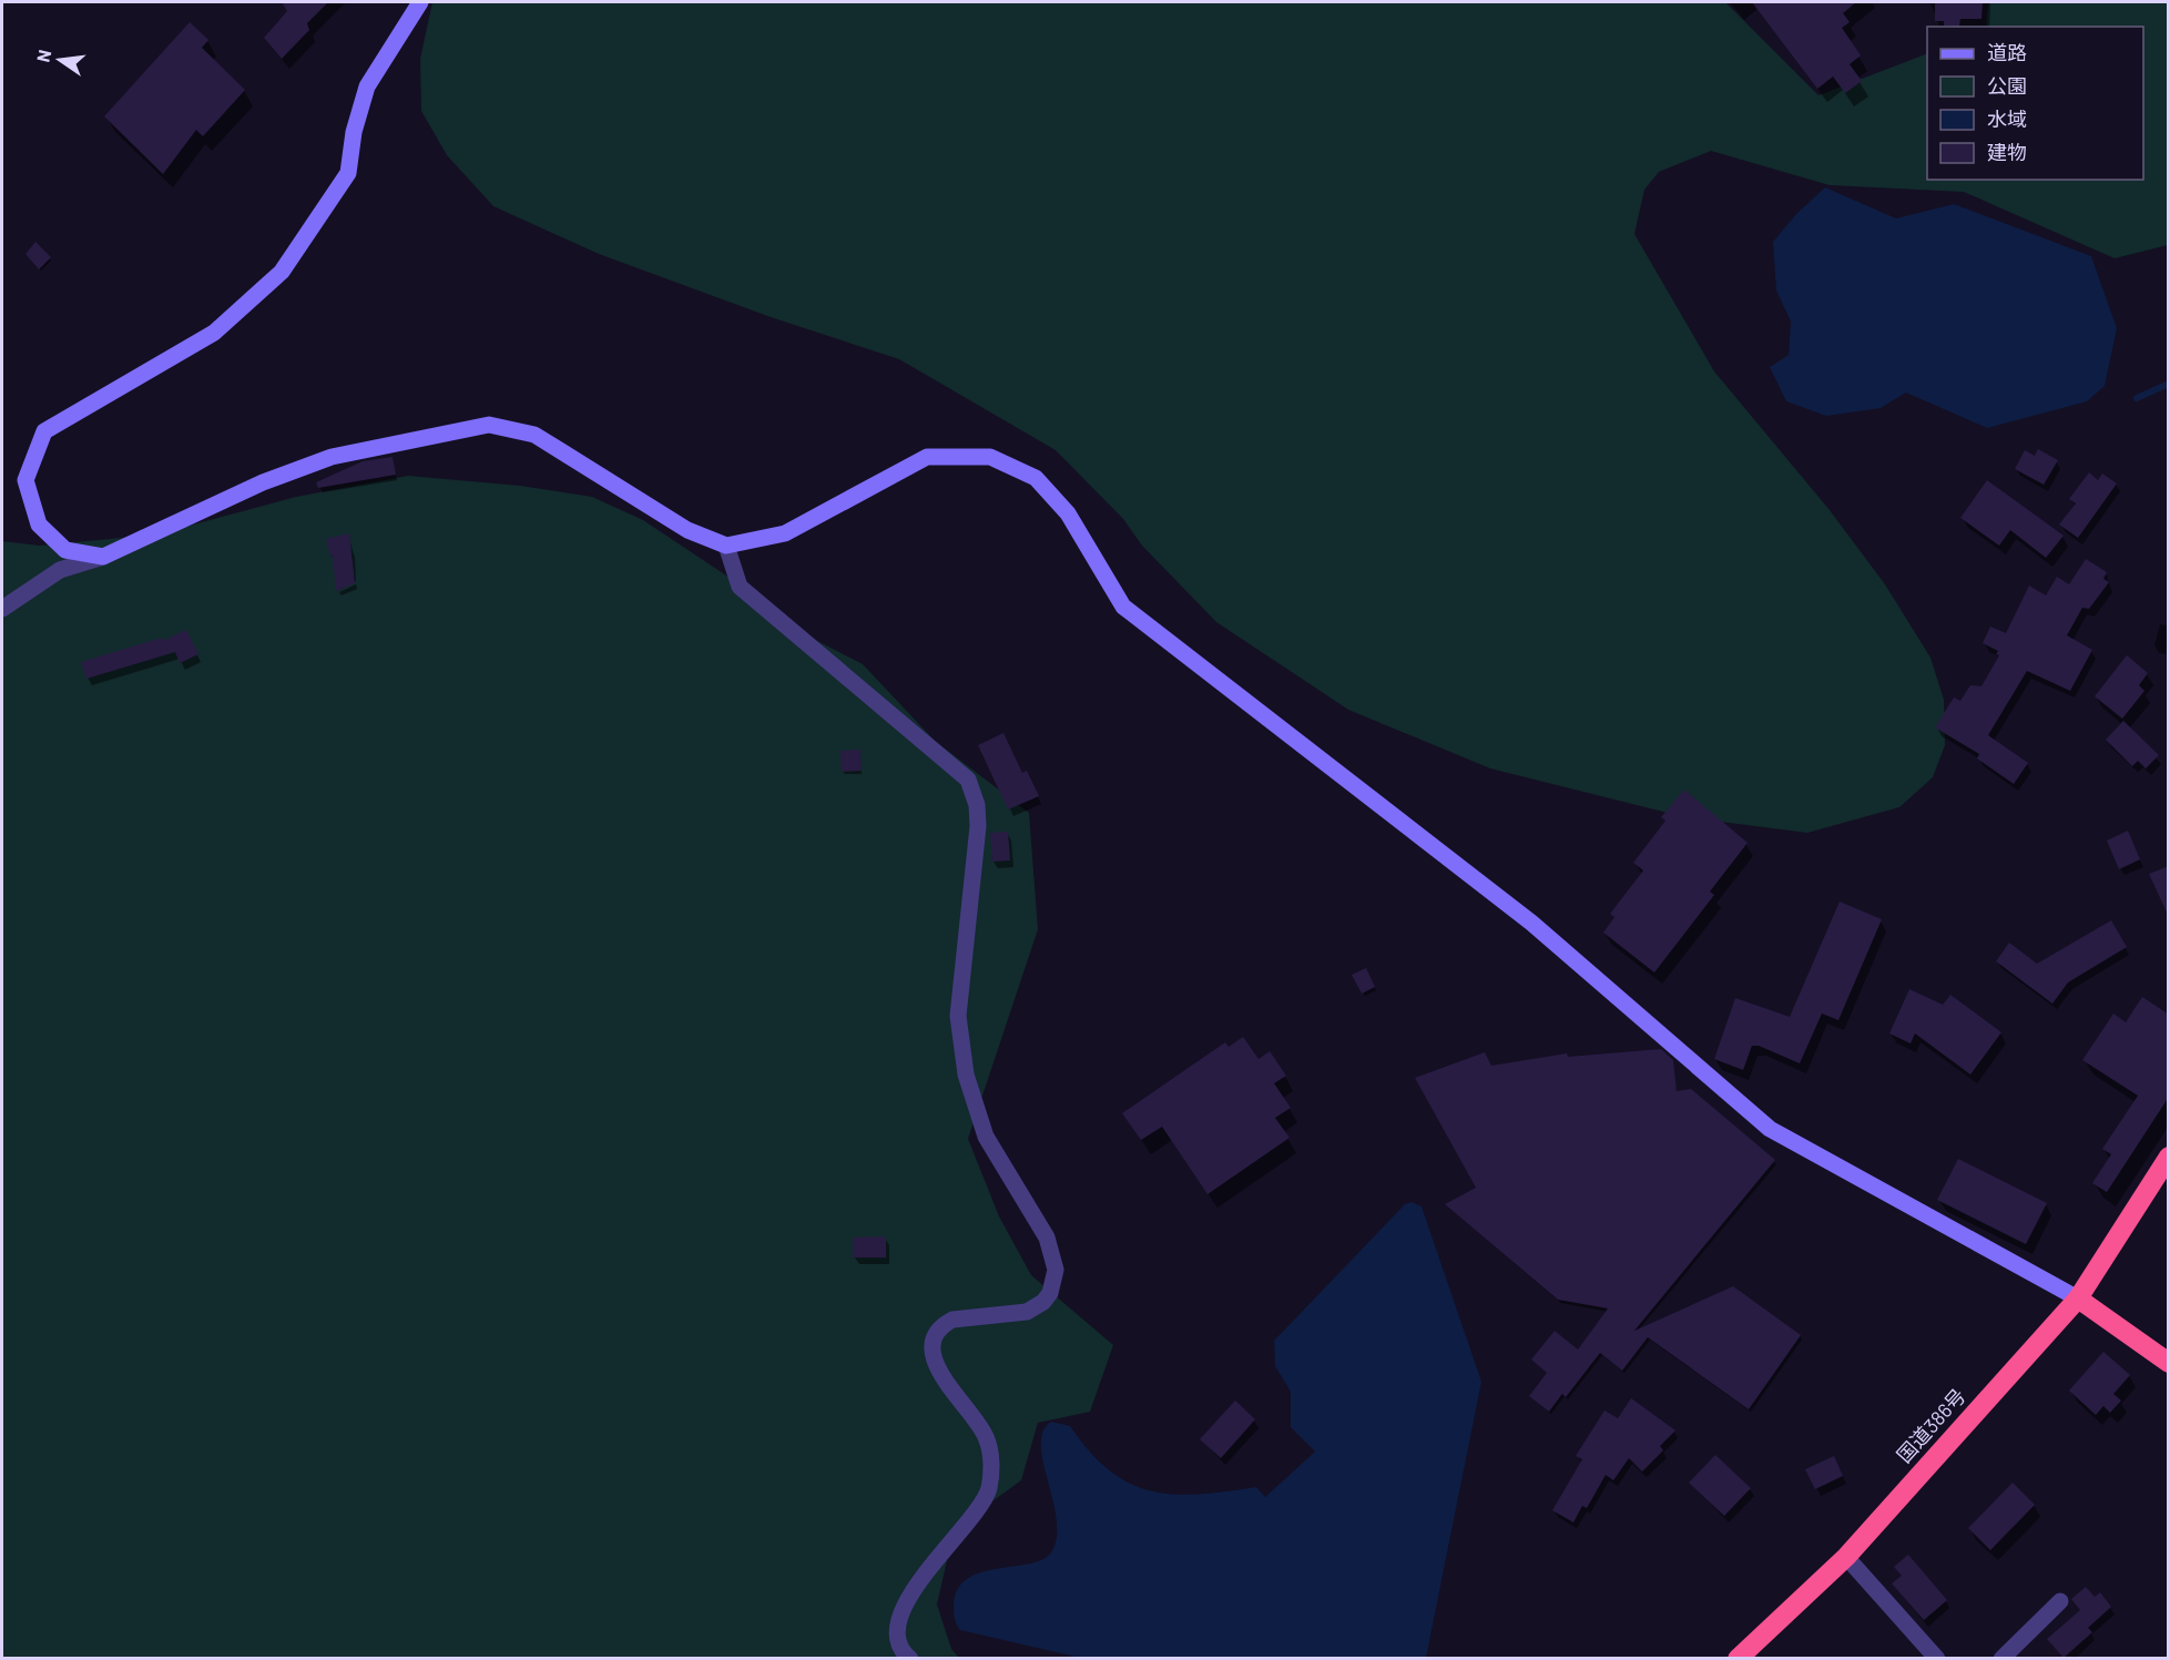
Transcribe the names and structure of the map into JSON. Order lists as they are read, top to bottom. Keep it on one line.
{"streets":{"highway":["国道386号"]},"legend":["道路","公園","水域","建物"],"north":"left"}
